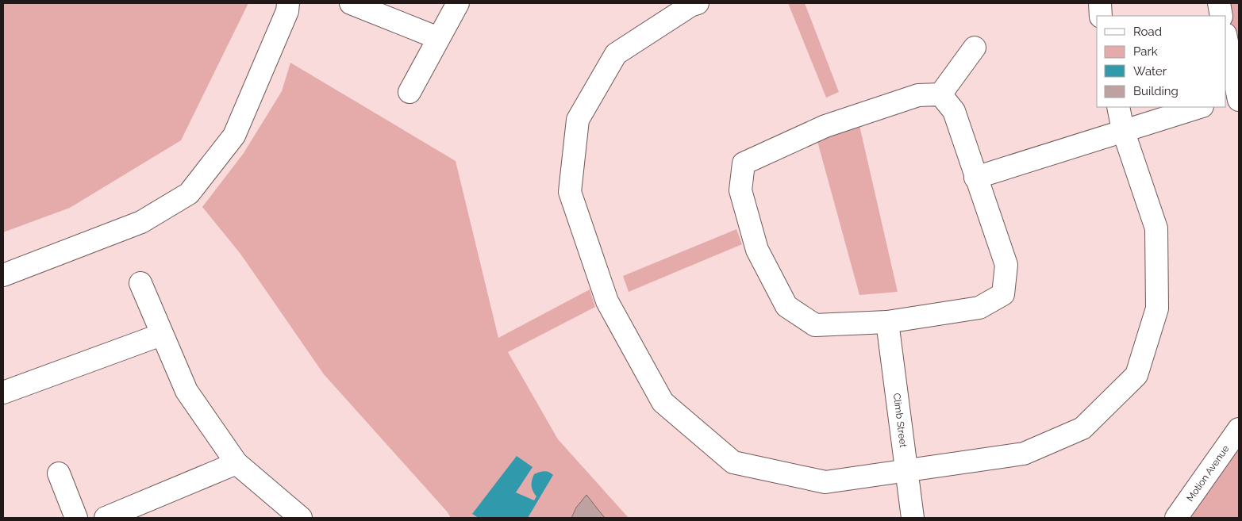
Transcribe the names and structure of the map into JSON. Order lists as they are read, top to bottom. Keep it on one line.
{"streets":{"street":["Climb Street","Motion Avenue"]},"legend":["Road","Park","Water","Building"]}
